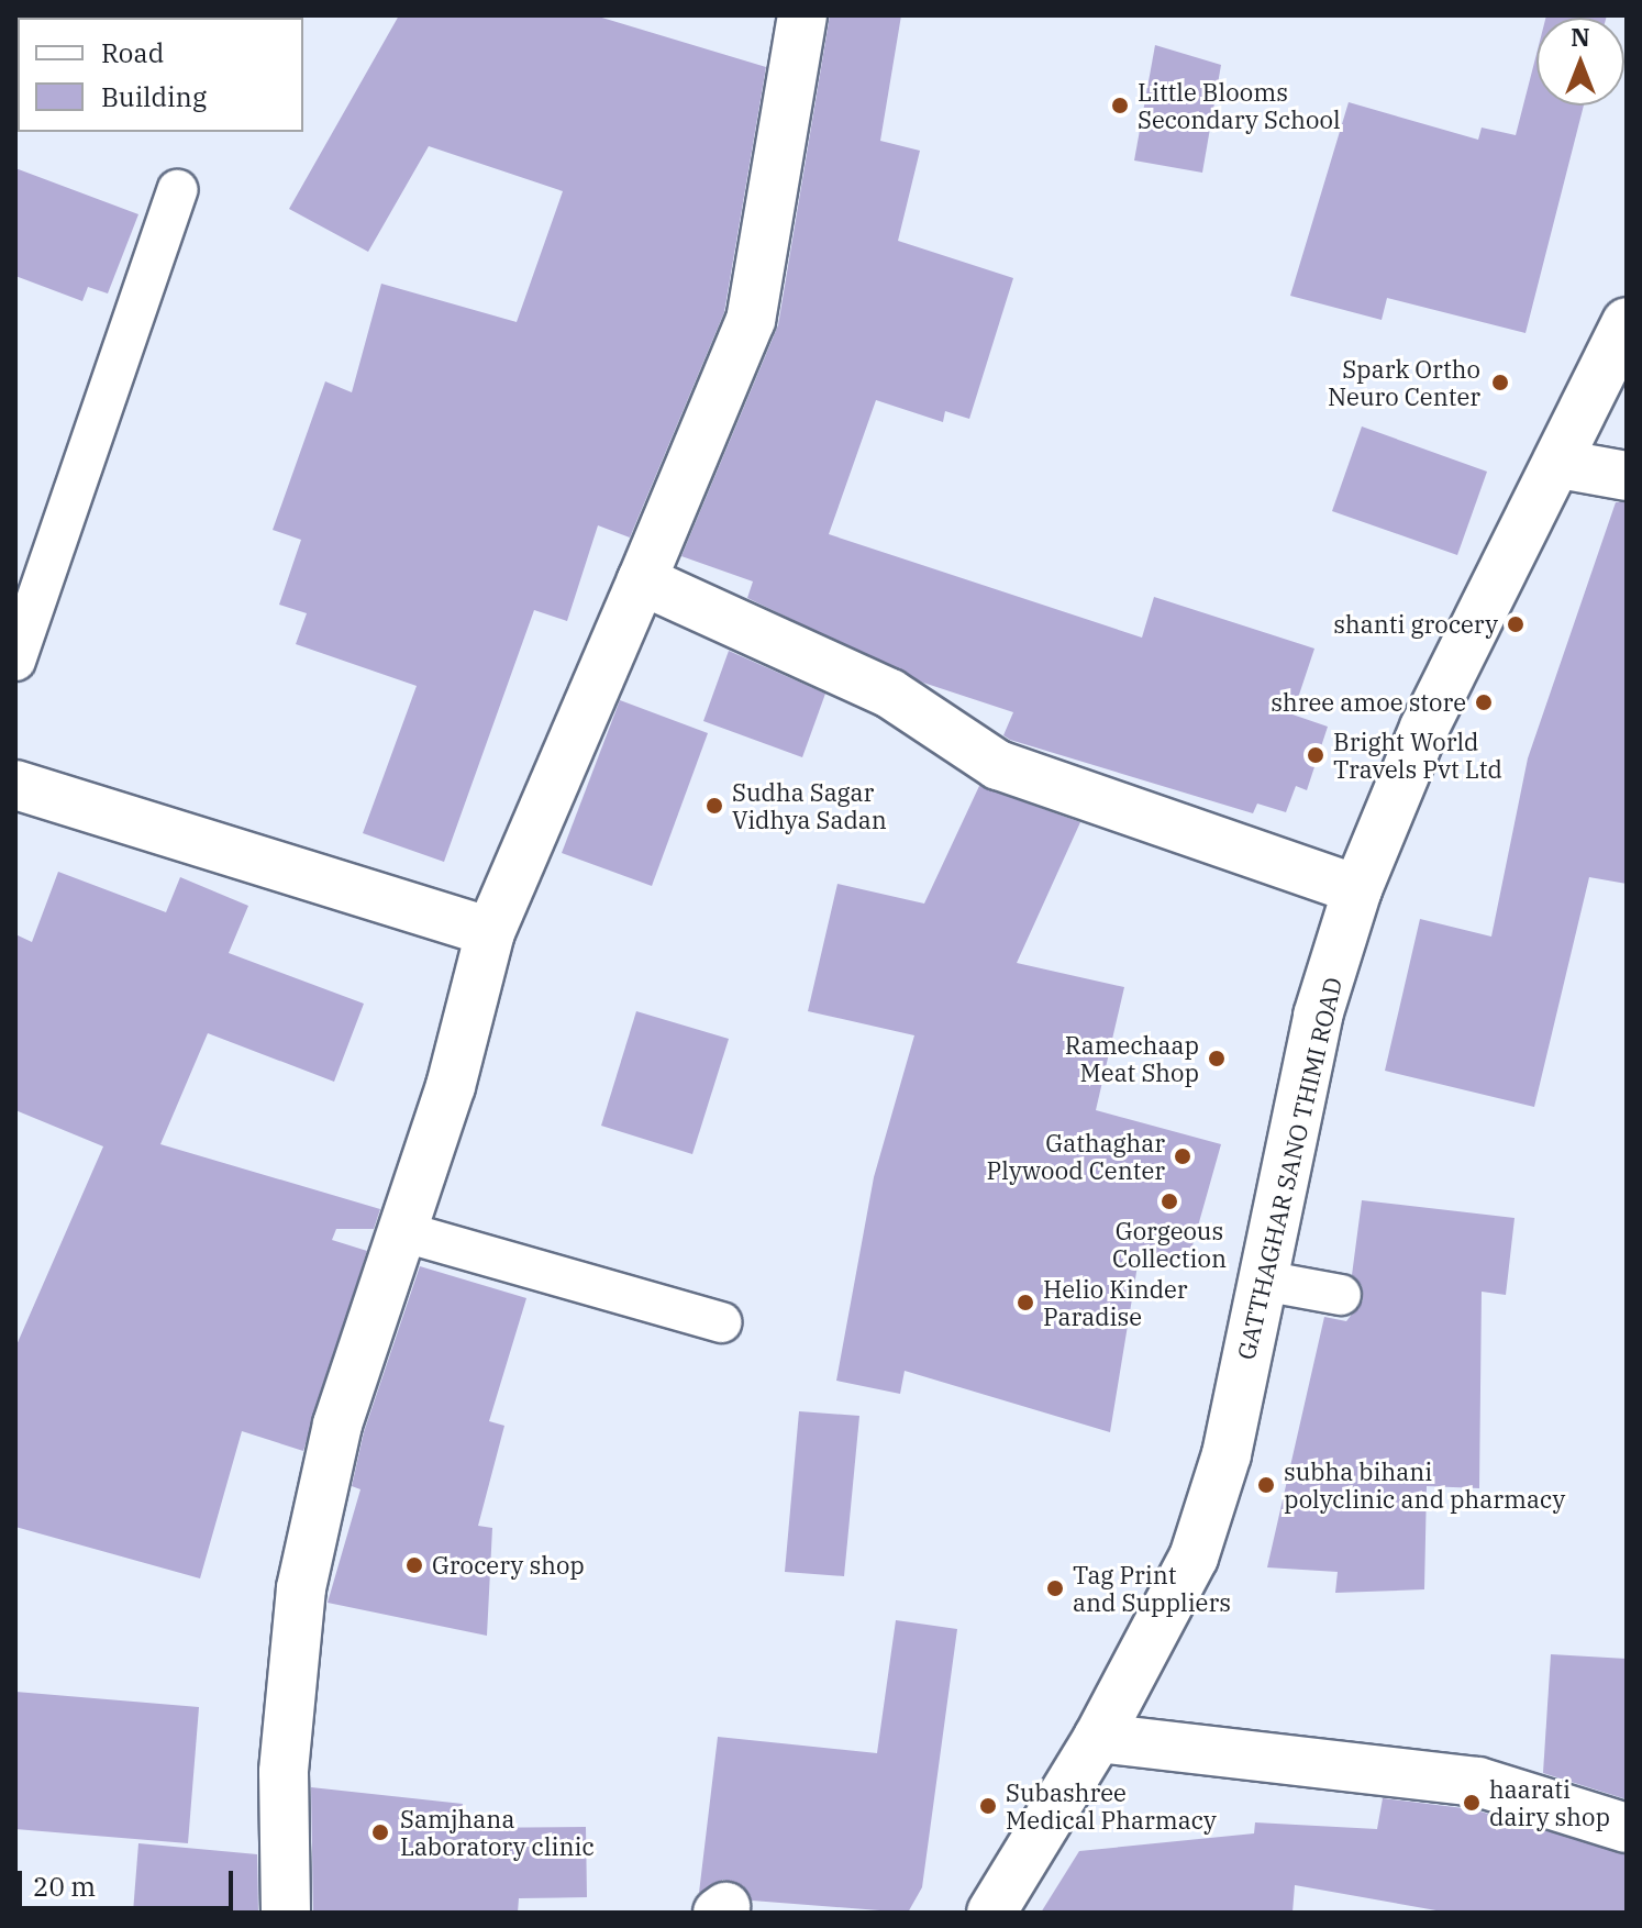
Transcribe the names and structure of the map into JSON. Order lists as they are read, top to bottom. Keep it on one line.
{"streets":{"street":["GATTHAGHAR SANO THIMI ROAD"]},"places":["Little Blooms Secondary School","Spark Ortho Neuro Center","shanti grocery","shree amoe store","Bright World Travels Pvt Ltd","Sudha Sagar Vidhya Sadan","Ramechaap Meat Shop","Gathaghar Plywood Center","Gorgeous Collection","Helio Kinder Paradise","subha bihani polyclinic and pharmacy","Grocery shop","Tag Print and Suppliers","haarati dairy shop","Subashree Medical Pharmacy","Samjhana Laboratory clinic"],"legend":["Road","Building"],"scale_bar":"20 m","north":"top"}
